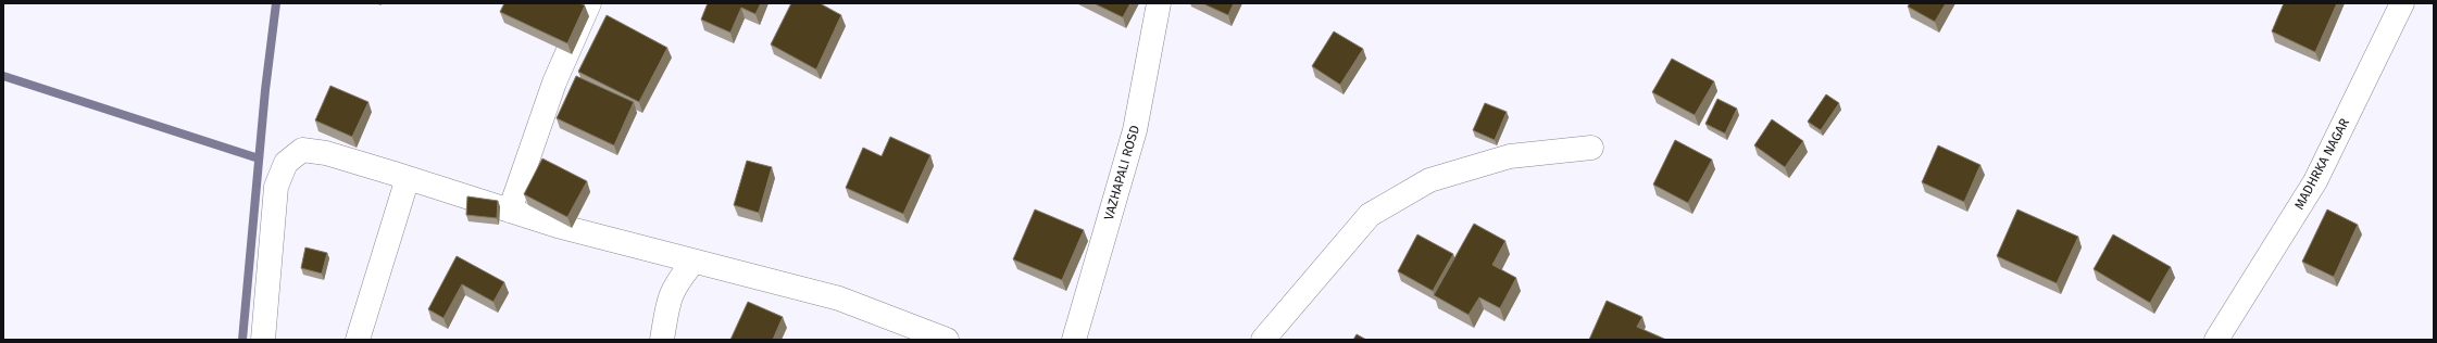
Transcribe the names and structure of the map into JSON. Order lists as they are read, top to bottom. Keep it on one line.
{"streets":{"street":["MADHRKA NAGAR","VAZHAPALI ROSD"]}}
